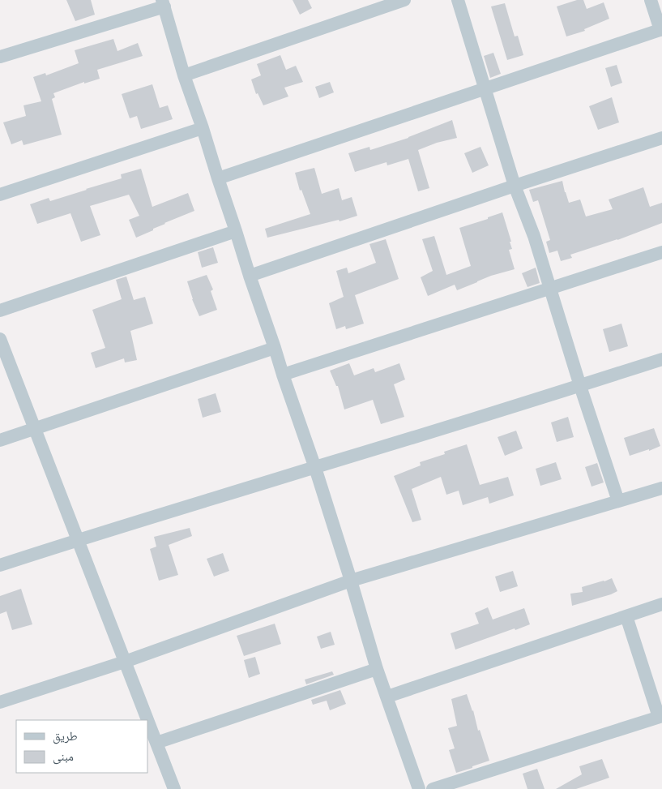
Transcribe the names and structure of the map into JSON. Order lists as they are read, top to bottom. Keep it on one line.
{"legend":["طريق","مبنى"]}
